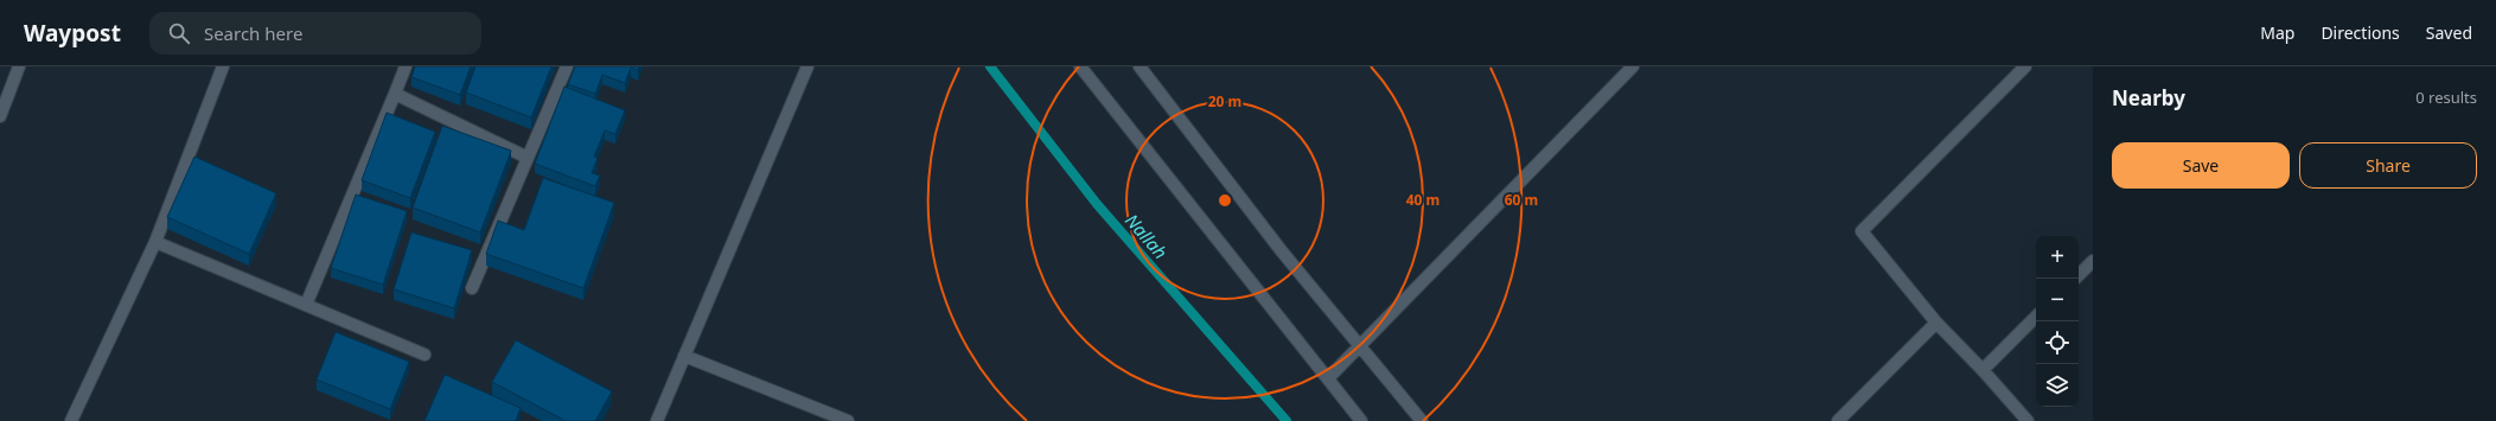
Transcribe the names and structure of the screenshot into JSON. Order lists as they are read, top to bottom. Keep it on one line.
{"water":["Nallah"],"page":{"header":"Waypost","search":"Search here","nav":["Map","Directions","Saved"],"heading":["Nearby","0 results"],"buttons":["Save","Share"],"map_buttons":["+","−"]},"rings":["20 m","40 m","60 m"]}
